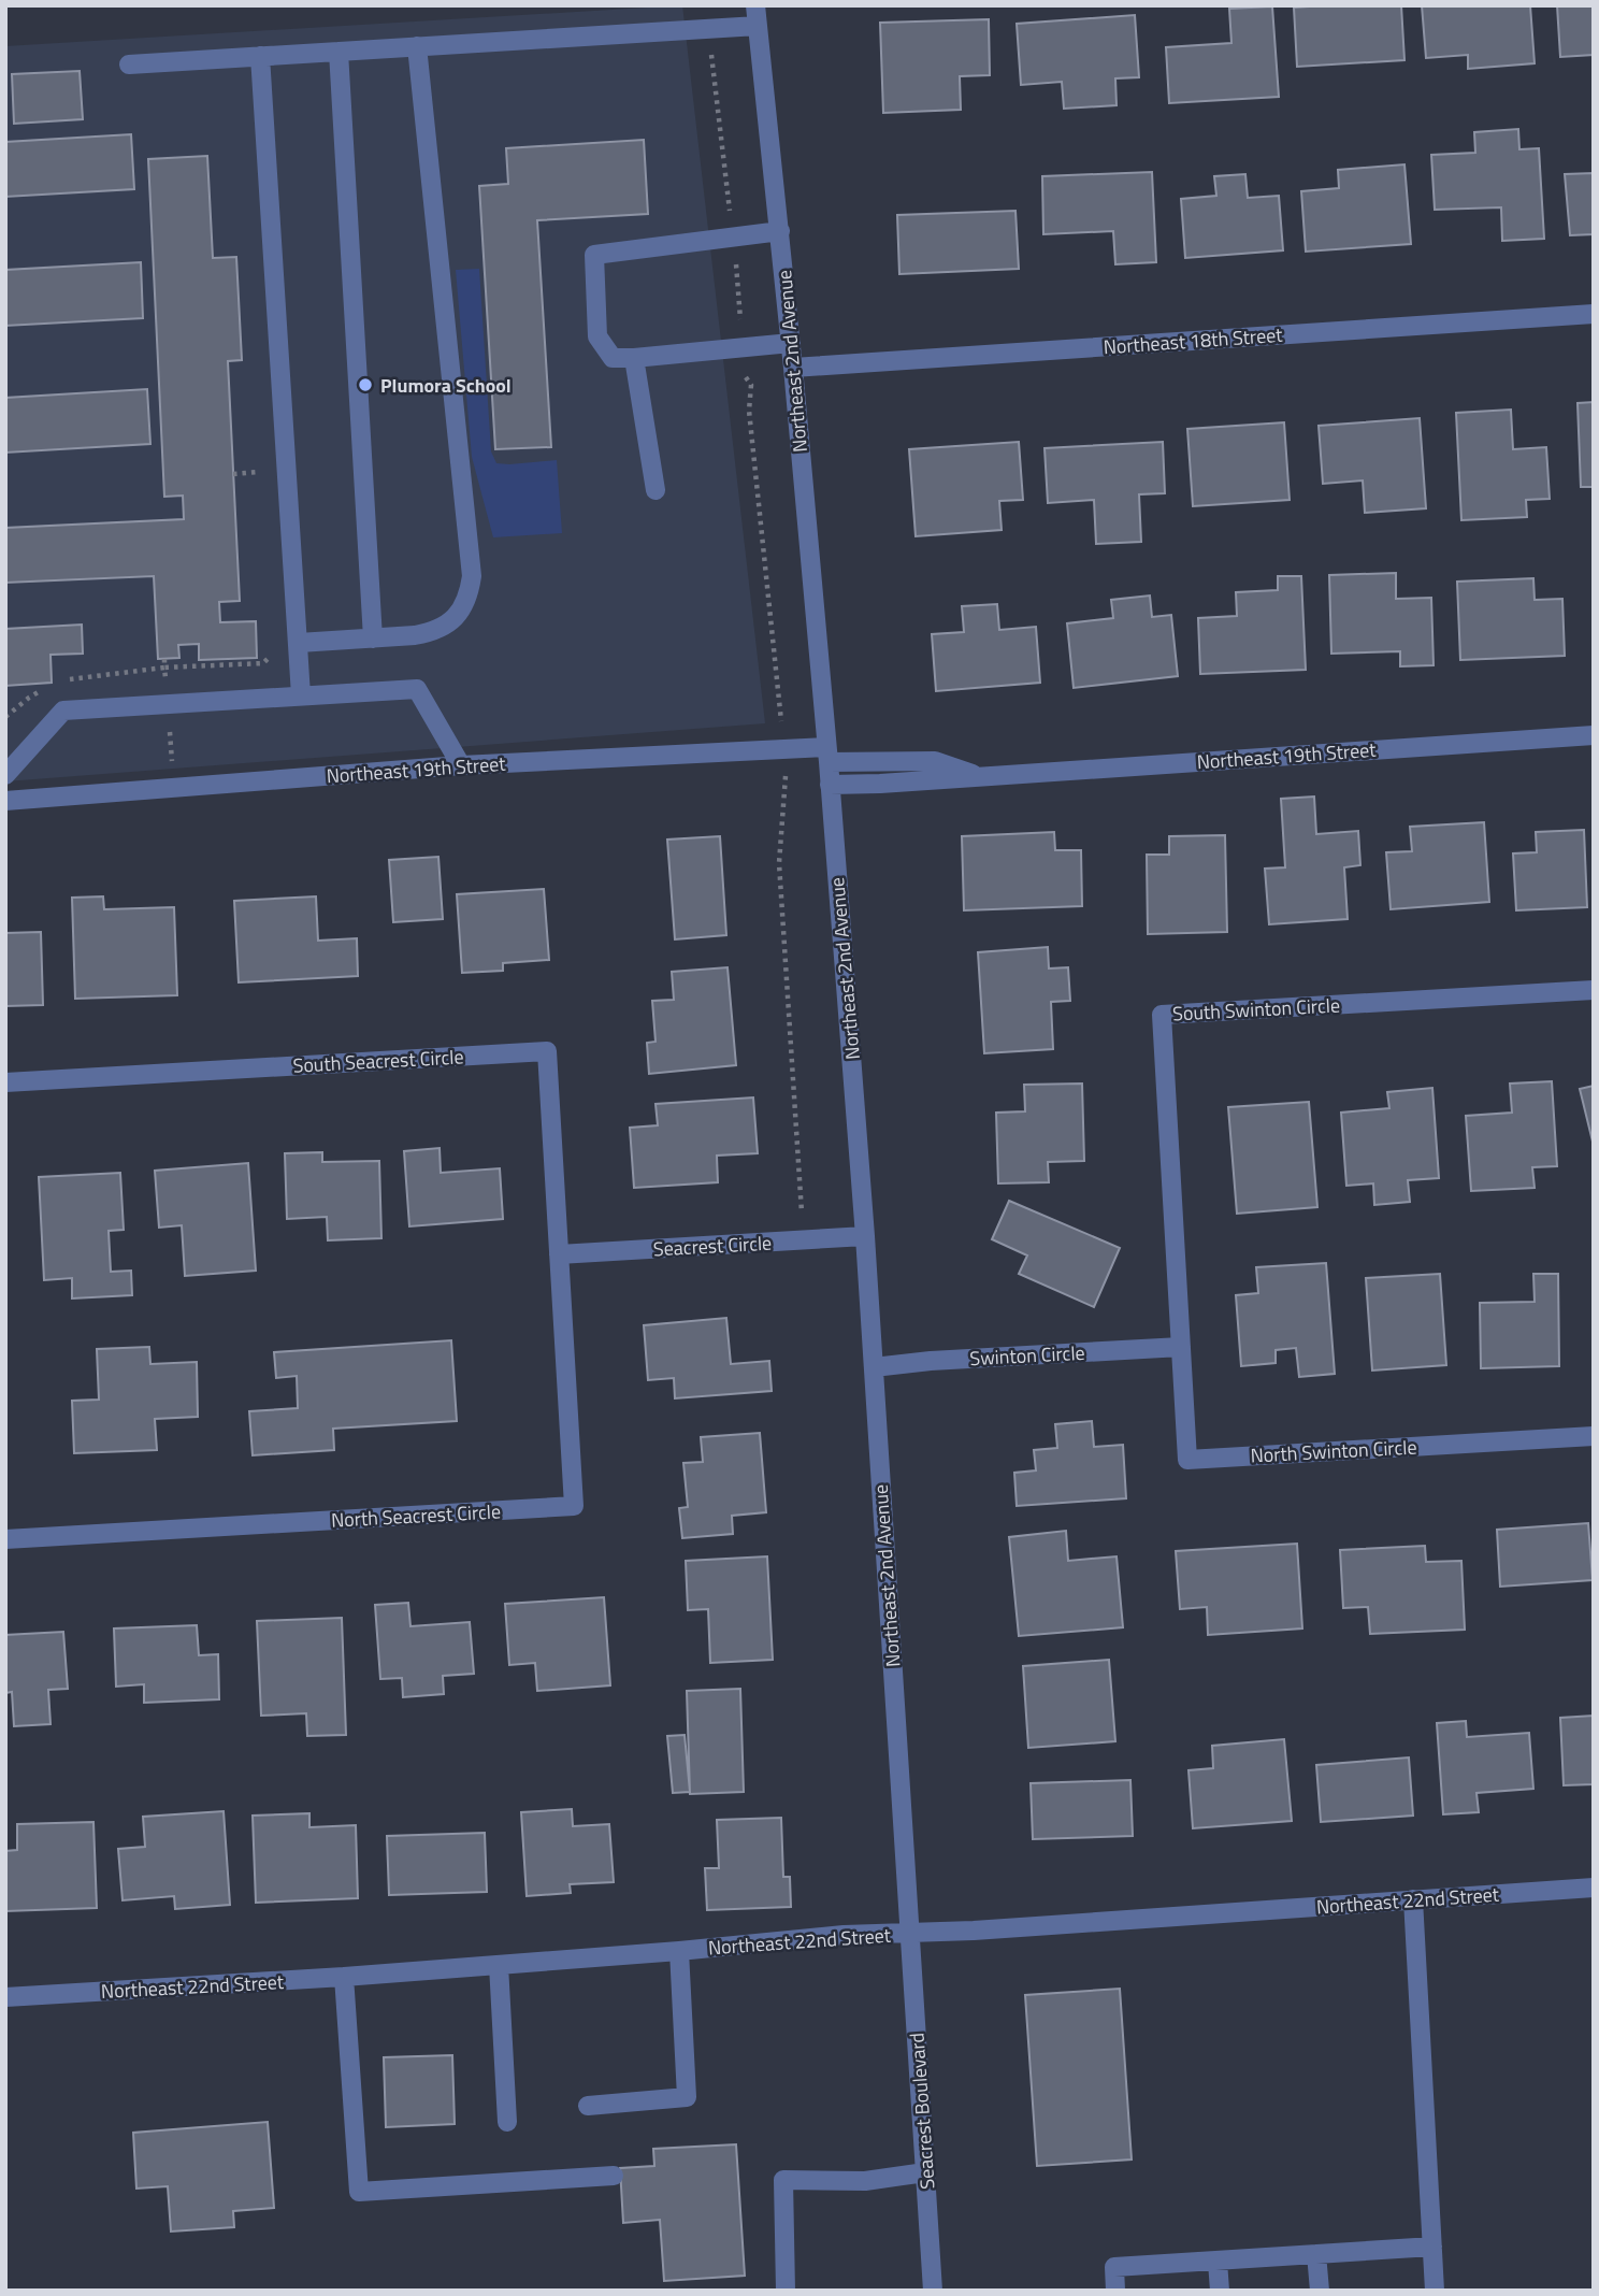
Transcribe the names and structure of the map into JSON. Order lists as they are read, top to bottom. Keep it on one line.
{"streets":{"street":["Northeast 18th Street","Northeast 2nd Avenue","Northeast 19th Street","South Swinton Circle","South Seacrest Circle","Seacrest Circle","Swinton Circle","North Swinton Circle","North Seacrest Circle","Northeast 22nd Street","Seacrest Boulevard"]},"crossings":[["Northeast 18th Street","Northeast 2nd Avenue"],["Northeast 2nd Avenue","Northeast 19th Street"],["Northeast 2nd Avenue","Seacrest Circle"],["Northeast 2nd Avenue","Swinton Circle"],["Northeast 2nd Avenue","Northeast 22nd Street"],["Northeast 2nd Avenue","Seacrest Boulevard"],["South Swinton Circle","Swinton Circle"],["South Swinton Circle","North Swinton Circle"],["South Seacrest Circle","Seacrest Circle"],["South Seacrest Circle","North Seacrest Circle"],["Seacrest Circle","North Seacrest Circle"],["Swinton Circle","North Swinton Circle"],["Northeast 22nd Street","Seacrest Boulevard"]],"places":["Plumora School"]}
